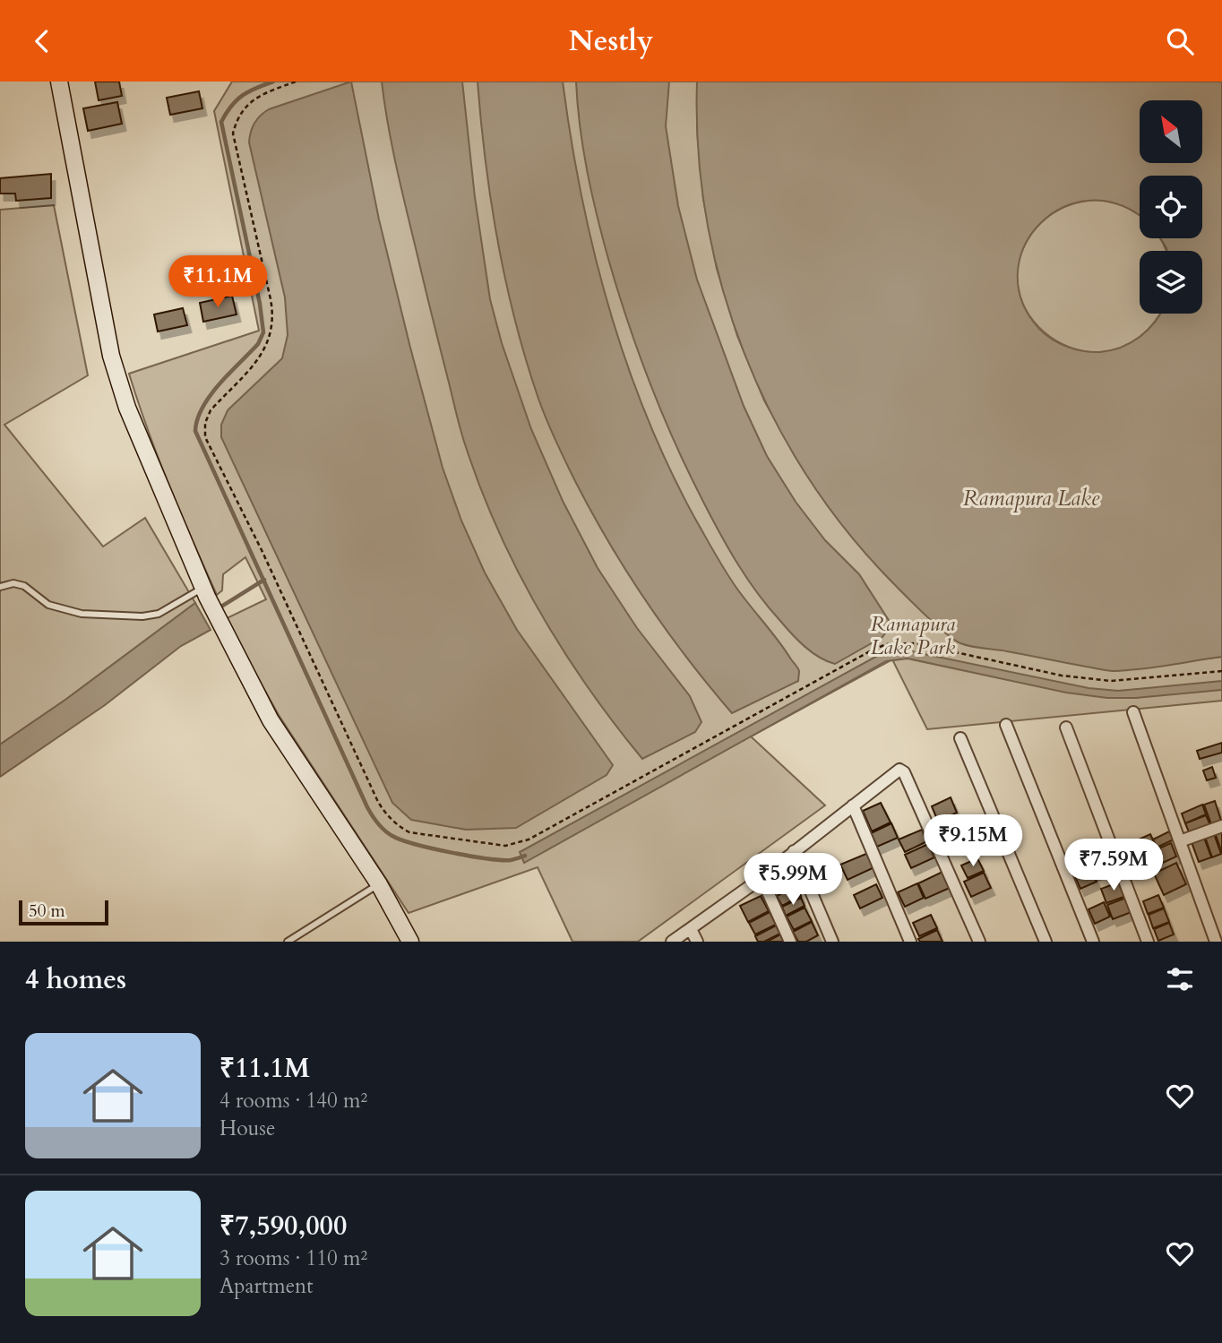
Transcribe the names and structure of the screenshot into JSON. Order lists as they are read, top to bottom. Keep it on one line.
{"water":["Ramapura Lake"],"parks":["Ramapura Lake Park"],"scale_bar":"50 m","north":"top left","page":{"header":"Nestly","price":["₹11.1M","₹9.15M","₹7.59M","₹5.99M"],"scale":"50 m","heading":"4 homes","list":[{"name":"₹11.1M","note":"4 rooms · 140 m² · House"},{"name":"₹7,590,000","note":"3 rooms · 110 m² · Apartment"}]}}
